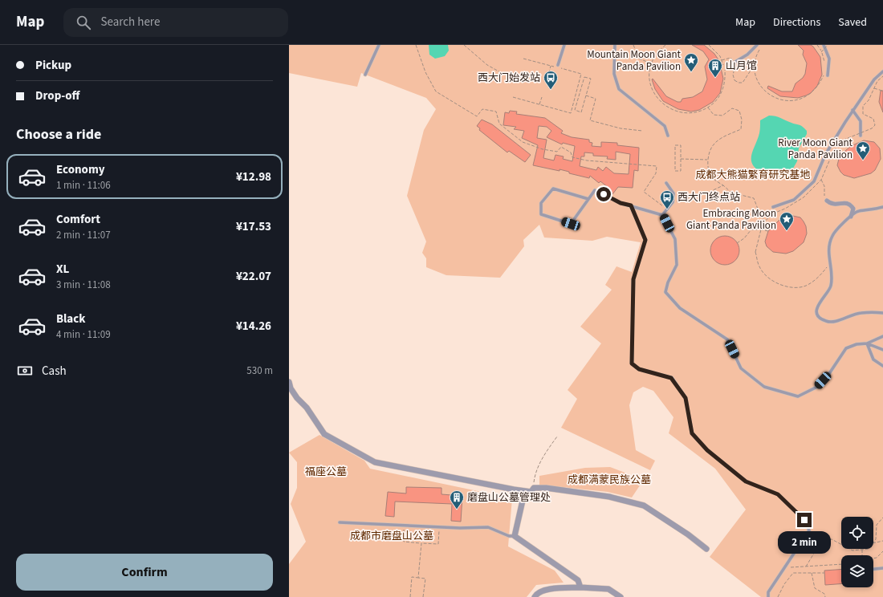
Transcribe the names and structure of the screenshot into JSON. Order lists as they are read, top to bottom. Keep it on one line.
{"parks":["成都大熊猫繁育研究基地","福座公墓","成都满蒙民族公墓","成都市磨盘山公墓"],"places":{"place":["Mountain Moon Giant Panda Pavilion","River Moon Giant Panda Pavilion","Embracing Moon Giant Panda Pavilion"],"building":["山月馆","磨盘山公墓管理处"],"bus stop":["西大门始发站","西大门终点站"]},"page":{"header":"Map","search":"Search here","nav":["Map","Directions","Saved"],"banner":["Pickup","Drop-off"],"heading":"Choose a ride","list":[{"name":"Economy","note":"1 min · 11:06","value":"¥12.98"},{"name":"Comfort","note":"2 min · 11:07","value":"¥17.53"},{"name":"XL","note":"3 min · 11:08","value":"¥22.07"},{"name":"Black","note":"4 min · 11:09","value":"¥14.26"}],"pay":["Cash","530 m"],"bubble":"2 min","buttons":"Confirm"}}
